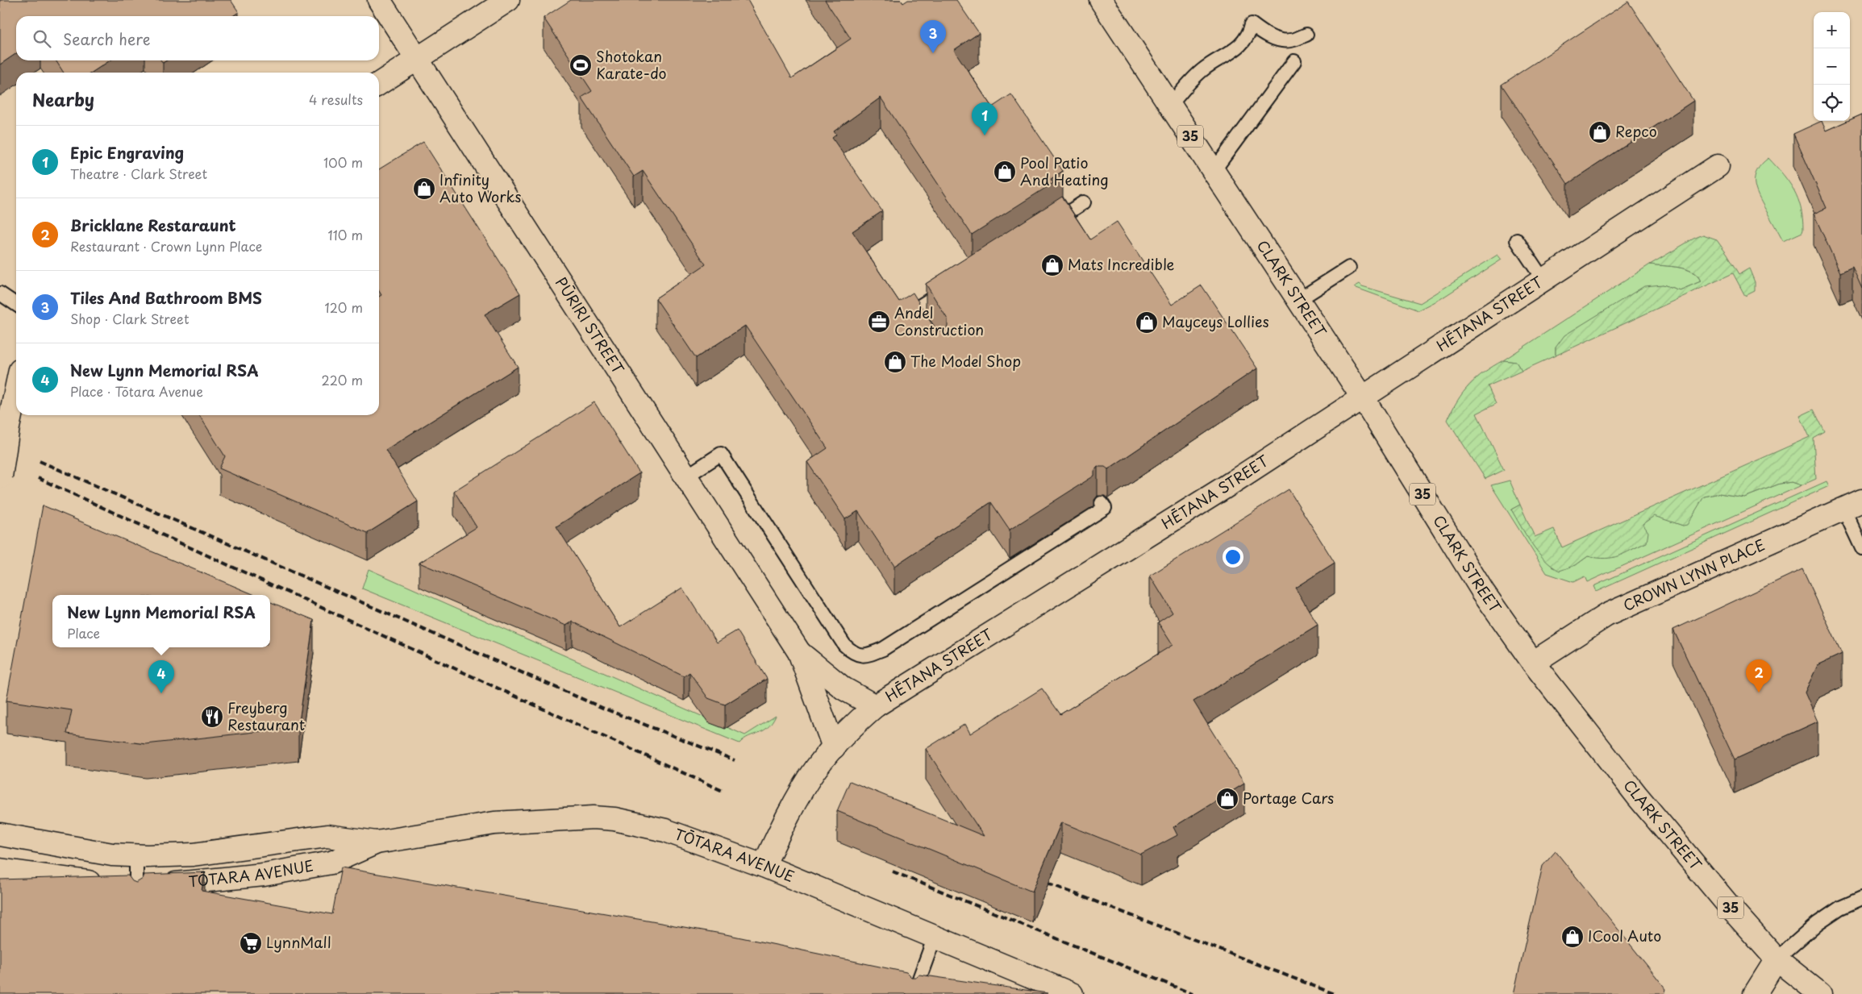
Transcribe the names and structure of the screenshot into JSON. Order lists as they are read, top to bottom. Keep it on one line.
{"streets":{"street":["35","CLARK STREET","HĒTANA STREET","PŪRIRI STREET","CROWN LYNN PLACE","TŌTARA AVENUE"]},"crossings":[["CLARK STREET","HĒTANA STREET"],["CLARK STREET","CROWN LYNN PLACE"],["HĒTANA STREET","PŪRIRI STREET"],["HĒTANA STREET","TŌTARA AVENUE"]],"places":{"sports":["Shotokan Karate-do"],"shop":["Repco","Pool Patio And Heating","Infinity Auto Works","Mats Incredible","Mayceys Lollies","The Model Shop","Portage Cars","ICool Auto"],"office":["Andel Construction"],"restaurant":["Freyberg Restaurant"],"supermarket":["LynnMall"]},"page":{"map_buttons":["+","−"],"search":"Search here","pins":["3","1","2","4"],"heading":["Nearby","4 results"],"list":[{"mark":"1","name":"Epic Engraving","note":"Theatre · Clark Street","value":"100 m"},{"mark":"2","name":"Bricklane Restaraunt","note":"Restaurant · Crown Lynn Place","value":"110 m"},{"mark":"3","name":"Tiles And Bathroom BMS","note":"Shop · Clark Street","value":"120 m"},{"mark":"4","name":"New Lynn Memorial RSA","note":"Place · Tōtara Avenue","value":"220 m"}],"popup":["New Lynn Memorial RSA","Place"]}}
